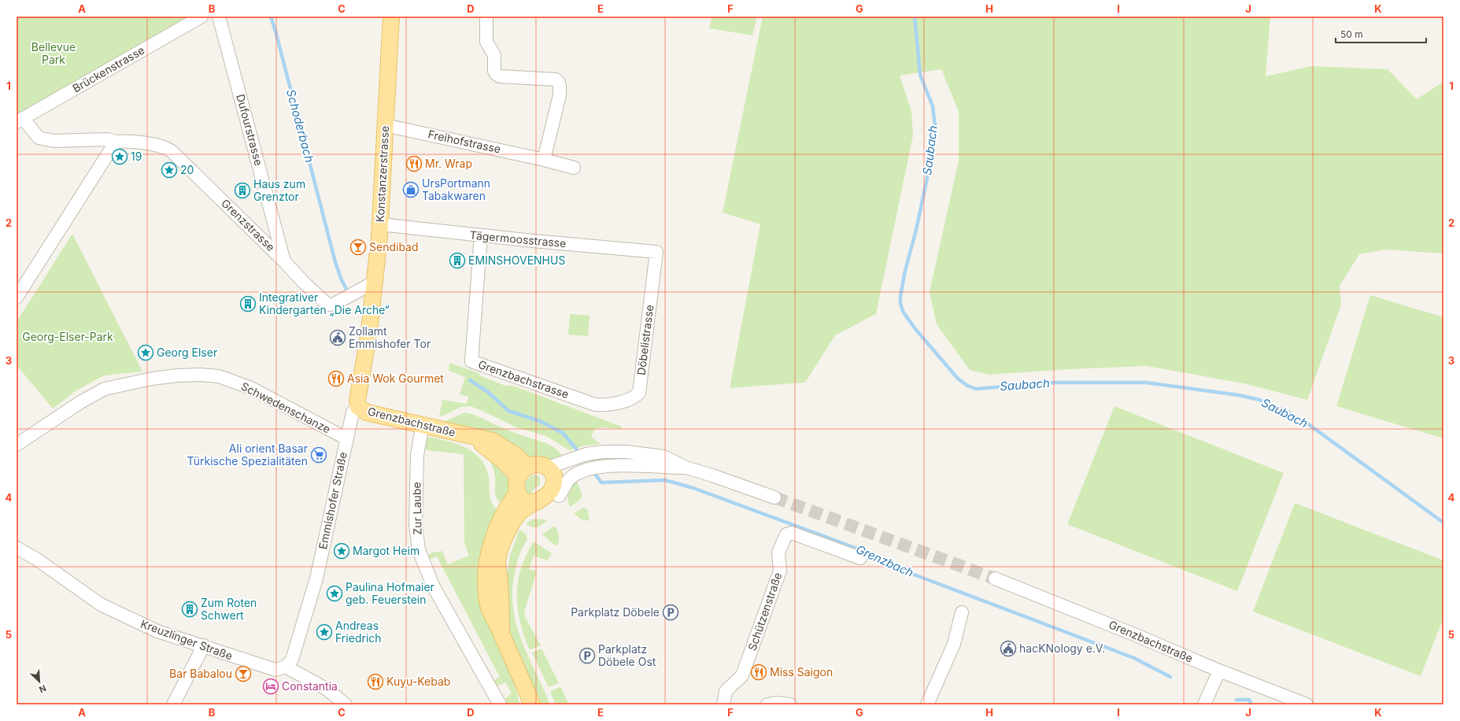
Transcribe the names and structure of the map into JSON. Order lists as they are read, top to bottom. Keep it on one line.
{"streets":{"main road":["Konstanzerstrasse","Grenzbachstraße","Emmishofer Straße"],"street":["Brückenstrasse","Dufourstrasse","Freihofstrasse","Grenzstrasse","Tägermoosstrasse","Döbelistrasse","Grenzbachstrasse","Schwedenschanze","Zur Laube","Schützenstraße","Kreuzlinger Straße"]},"crossings":[["Brückenstrasse","Grenzstrasse"],["Dufourstrasse","Grenzstrasse"],["Freihofstrasse","Konstanzerstrasse"],["Konstanzerstrasse","Grenzstrasse"],["Konstanzerstrasse","Tägermoosstrasse"],["Konstanzerstrasse","Emmishofer Straße"],["Tägermoosstrasse","Döbelistrasse"],["Tägermoosstrasse","Grenzbachstrasse"],["Döbelistrasse","Grenzbachstrasse"],["Schwedenschanze","Emmishofer Straße"],["Grenzbachstraße","Emmishofer Straße"],["Grenzbachstraße","Zur Laube"],["Emmishofer Straße","Kreuzlinger Straße"]],"water":["Schoderbach","Saubach","Grenzbach"],"parks":["Bellevue Park","Georg-Elser-Park"],"places":{"place":["19","20","Georg Elser","Margot Heim","Paulina Hofmaier geb. Feuerstein","Andreas Friedrich"],"restaurant":["Mr. Wrap","Asia Wok Gourmet","Miss Saigon","Kuyu-Kebab"],"shop":["UrsPortmann Tabakwaren"],"building":["Haus zum Grenztor","EMINSHOVENHUS","Integrativer Kindergarten „Die Arche“","Zum Roten Schwert"],"bar":["Sendibad","Bar Babalou"],"public building":["Zollamt Emmishofer Tor","hacKNology e.V."],"supermarket":["Ali orient Basar Türkische Spezialitäten"],"parking":["Parkplatz Döbele","Parkplatz Döbele Ost"],"hotel":["Constantia"]},"scale_bar":"50 m","north":"bottom right","grid":{"columns":["A","B","C","D","E","F","G","H","I","J","K"],"rows":["1","2","3","4","5"]}}
